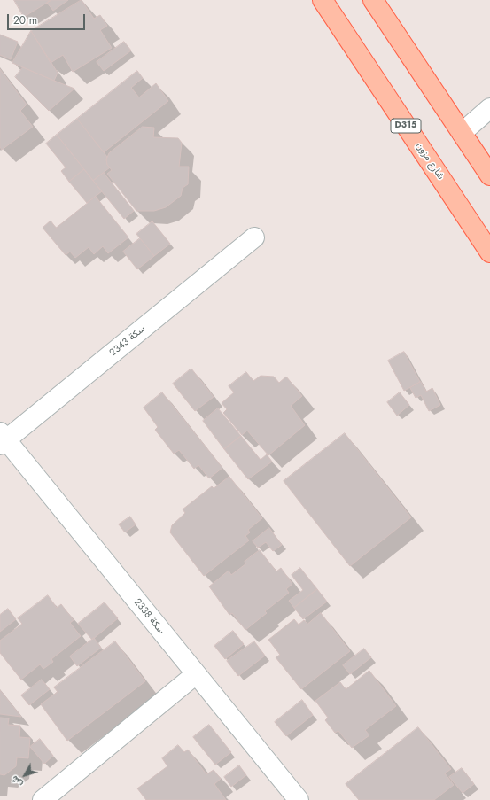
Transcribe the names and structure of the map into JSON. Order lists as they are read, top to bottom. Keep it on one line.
{"streets":{"main road":["D315","شارع مزون"],"street":["سكة 2343","سكة 2338"]},"crossings":[["سكة 2343","سكة 2338"]],"scale_bar":"20 m","north":"bottom left"}
